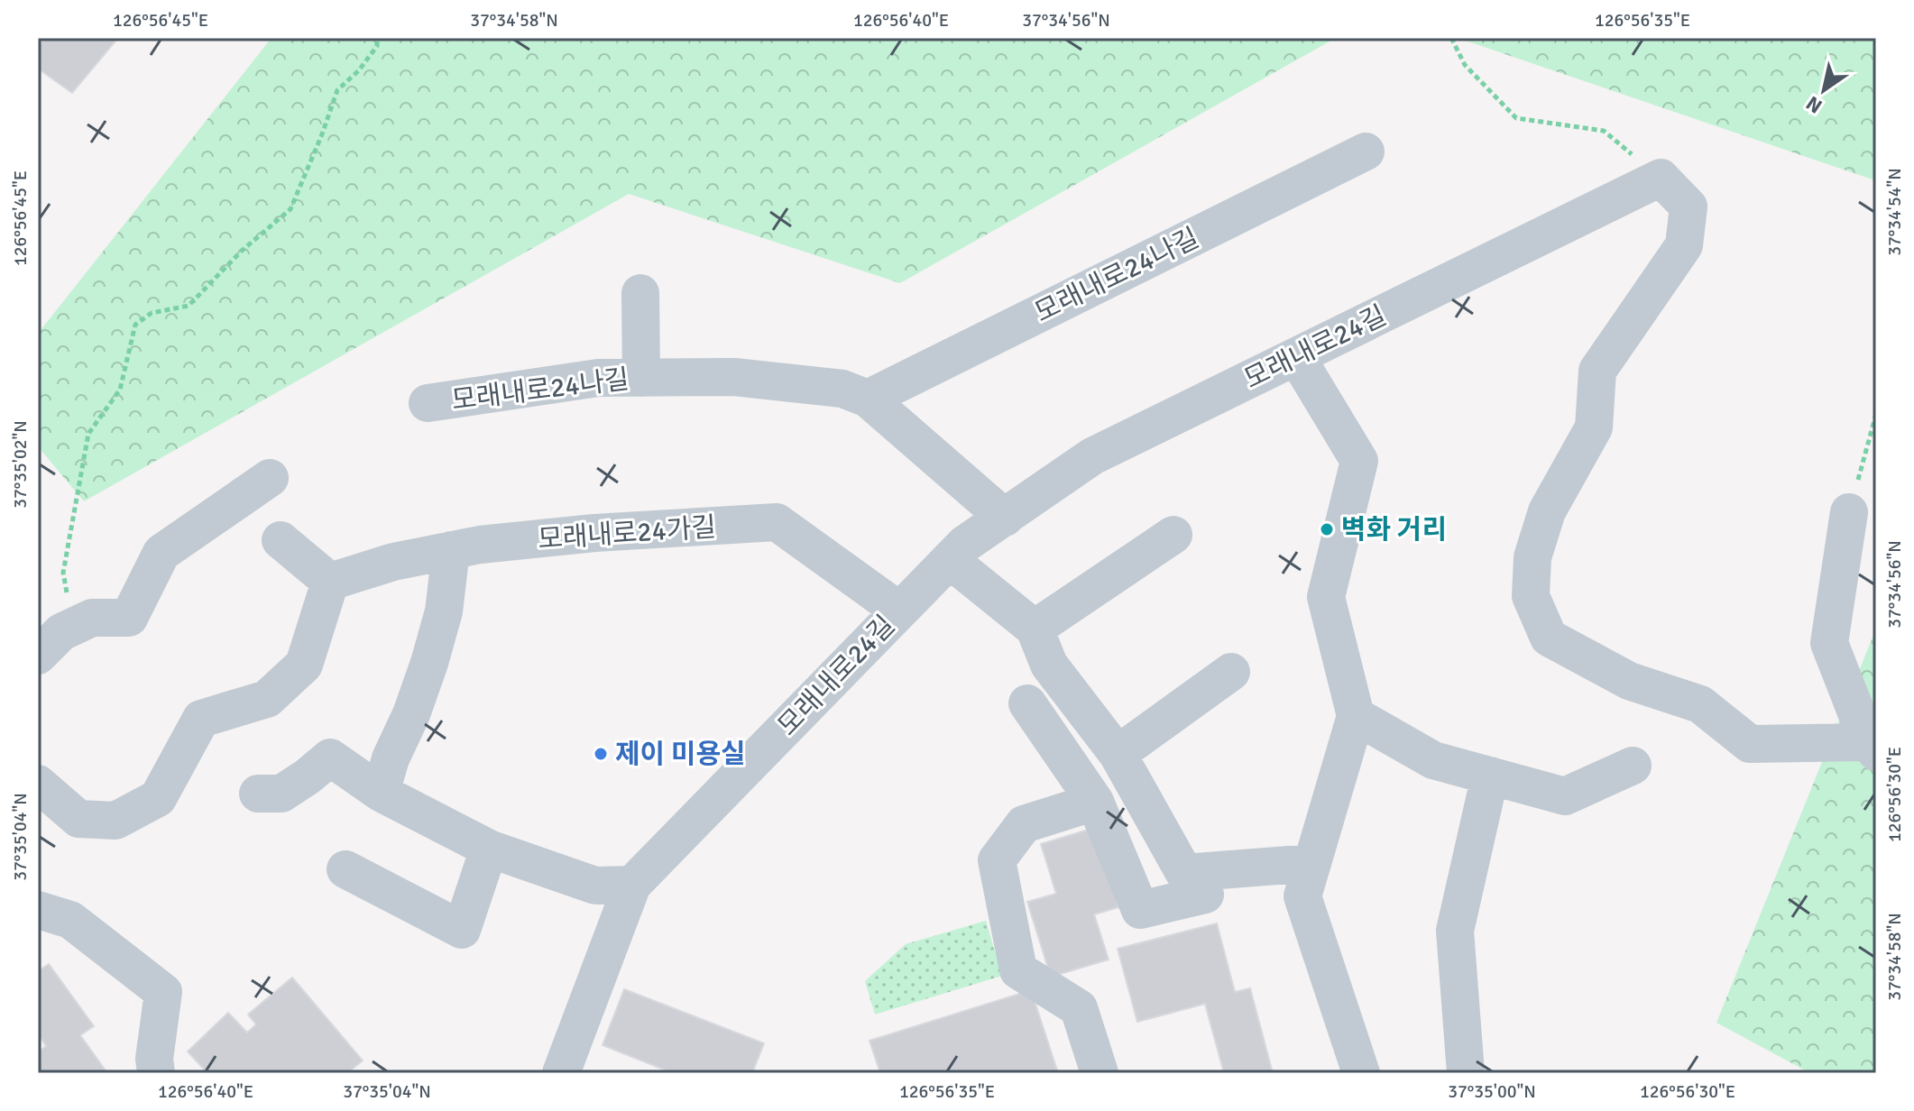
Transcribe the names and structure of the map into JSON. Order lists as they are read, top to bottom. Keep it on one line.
{"streets":{"street":["모래내로24나길","모래내로24길","모래내로24가길"]},"crossings":[["모래내로24나길","모래내로24길"],["모래내로24길","모래내로24가길"]],"places":["벽화 거리","제이 미용실"],"north":"bottom left","coordinates":["126°56'45\"E","37°34'58\"N","126°56'40\"E","37°34'56\"N","126°56'35\"E","37°34'54\"N","37°35'02\"N","126°56'30\"E","37°35'04\"N","37°35'00\"N"]}
